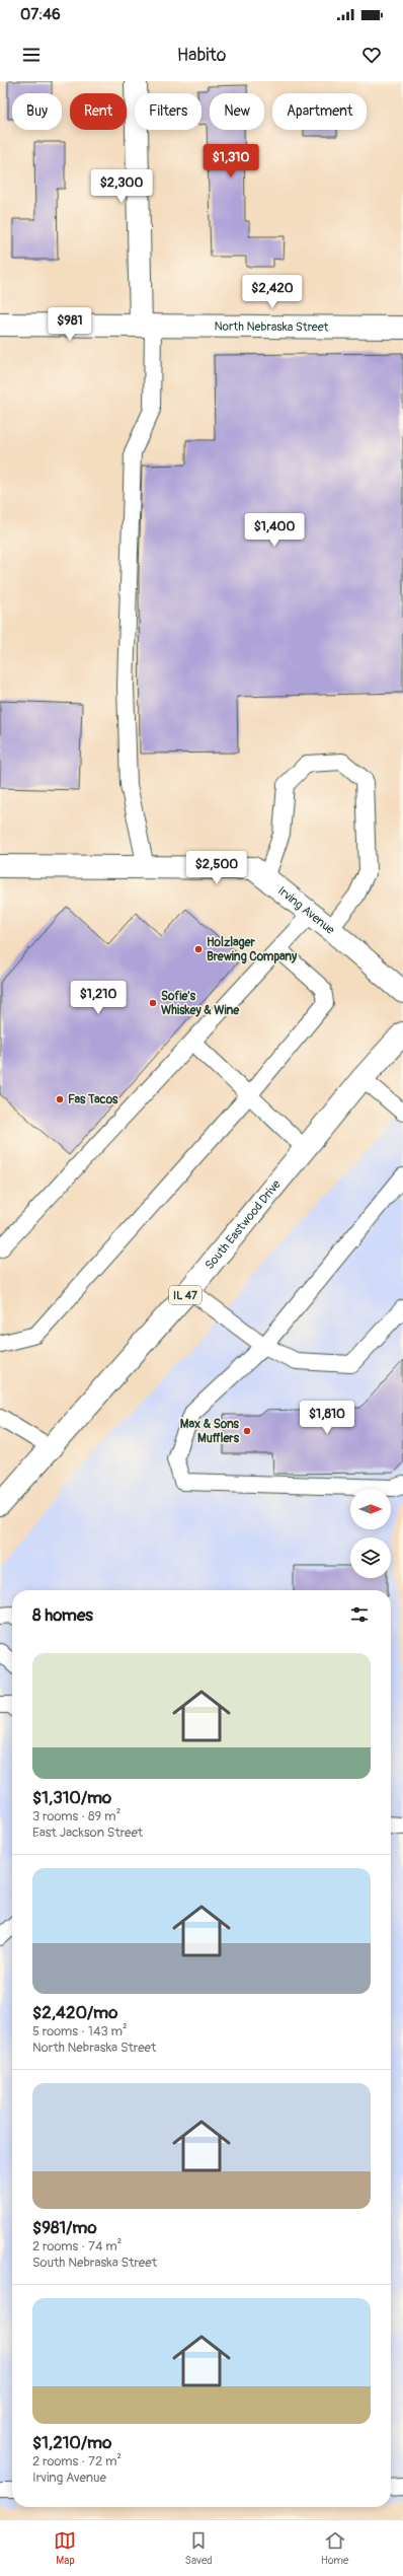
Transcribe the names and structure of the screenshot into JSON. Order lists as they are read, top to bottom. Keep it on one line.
{"streets":{"street":["North Nebraska Street","Irving Avenue","South Eastwood Drive","IL 47"]},"places":["Holzlager Brewing Company","Sofie's Whiskey & Wine","Fas Tacos","Max & Sons Mufflers"],"north":"right","page":{"status":"07:46","header":"Habito","chip":["Buy","Rent","Filters","New","Apartment"],"price":["$1,310","$2,300","$2,420","$981","$1,400","$2,500","$1,210","$1,810"],"heading":"8 homes","list":[{"name":"$1,310/mo","note":"3 rooms · 89 m² · East Jackson Street"},{"name":"$2,420/mo","note":"5 rooms · 143 m² · North Nebraska Street"},{"name":"$981/mo","note":"2 rooms · 74 m² · South Nebraska Street"},{"name":"$1,210/mo","note":"2 rooms · 72 m² · Irving Avenue"}],"tabs":["Map","Saved","Home"]}}
